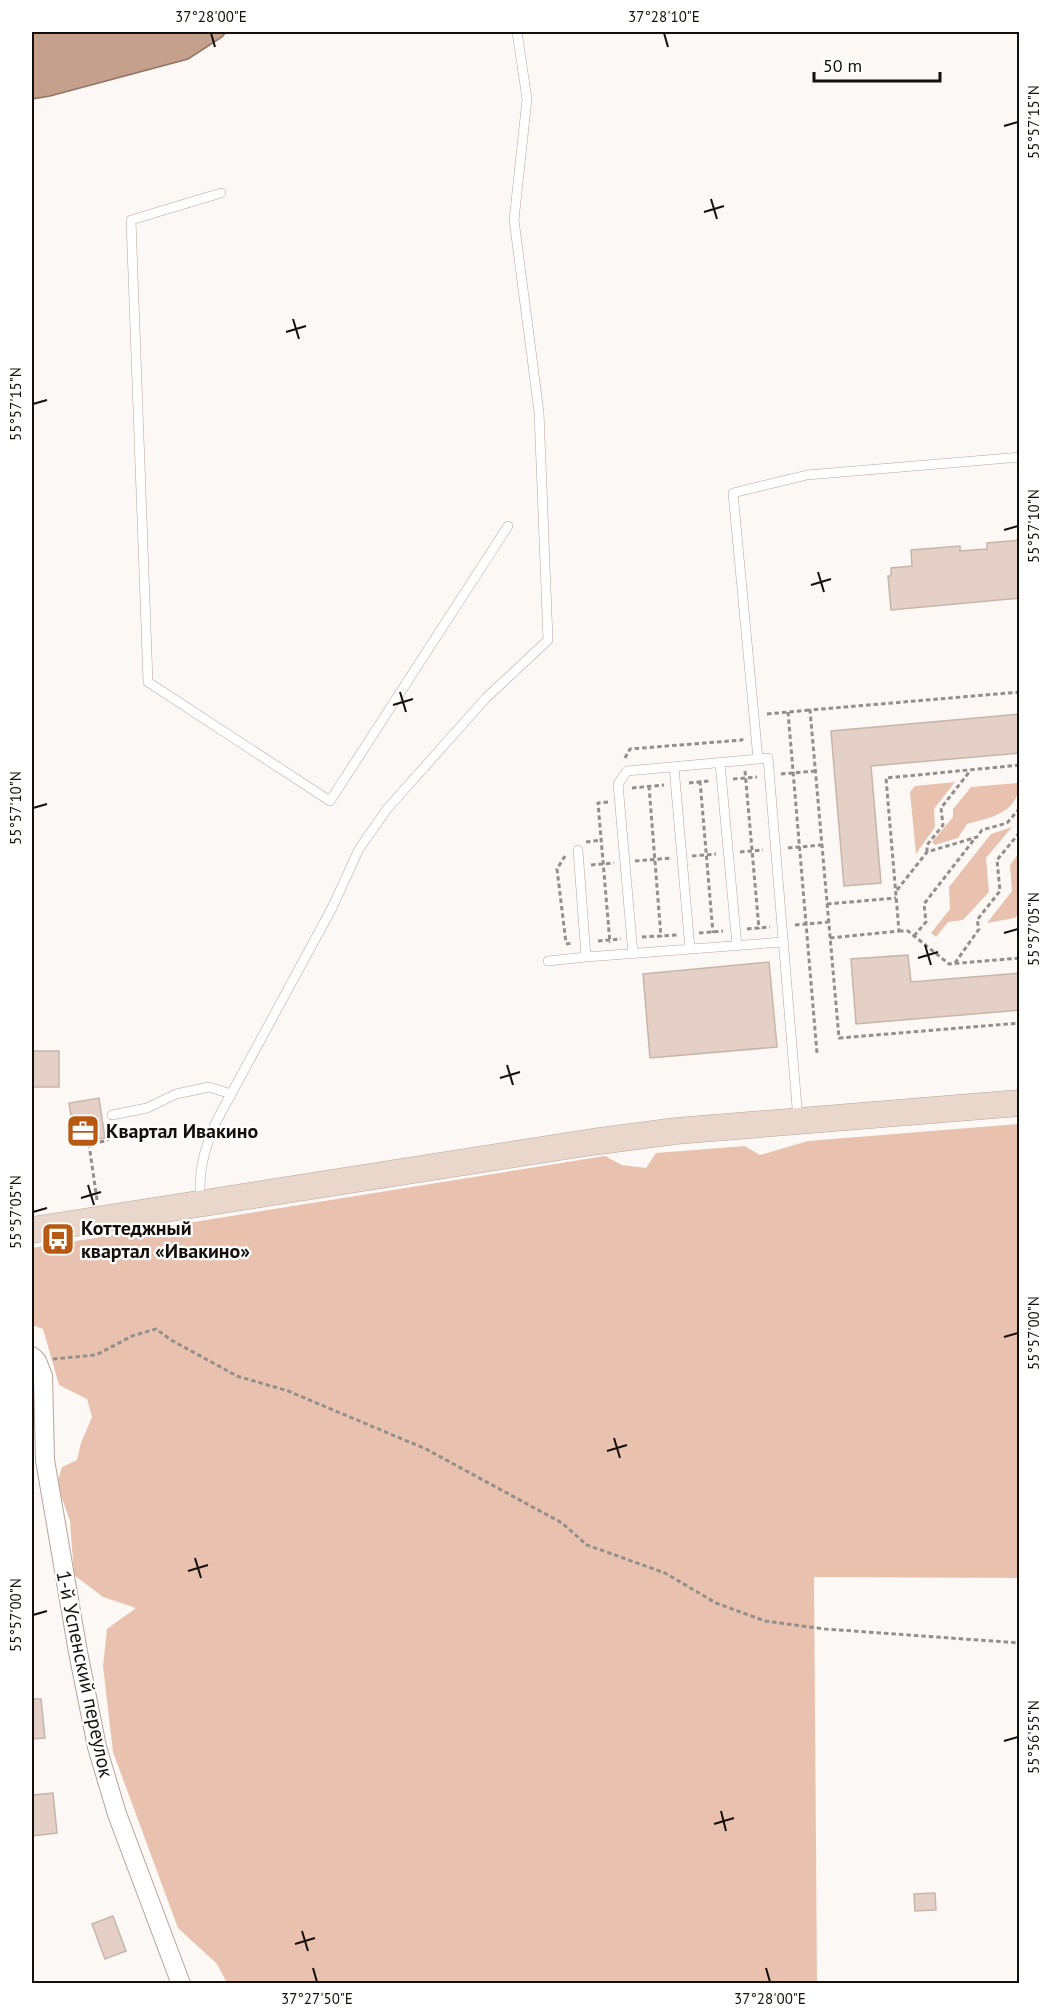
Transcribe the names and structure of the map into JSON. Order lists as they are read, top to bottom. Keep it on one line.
{"streets":{"street":["1-й Успенский переулок"]},"places":{"office":["Квартал Ивакино"],"bus stop":["Коттеджный квартал «Ивакино»"]},"scale_bar":"50 m","coordinates":["37°28'00\"E","37°28'10\"E","55°57'15\"N","55°57'10\"N","55°57'05\"N","55°57'00\"N","55°56'55\"N","37°27'50\"E"]}
